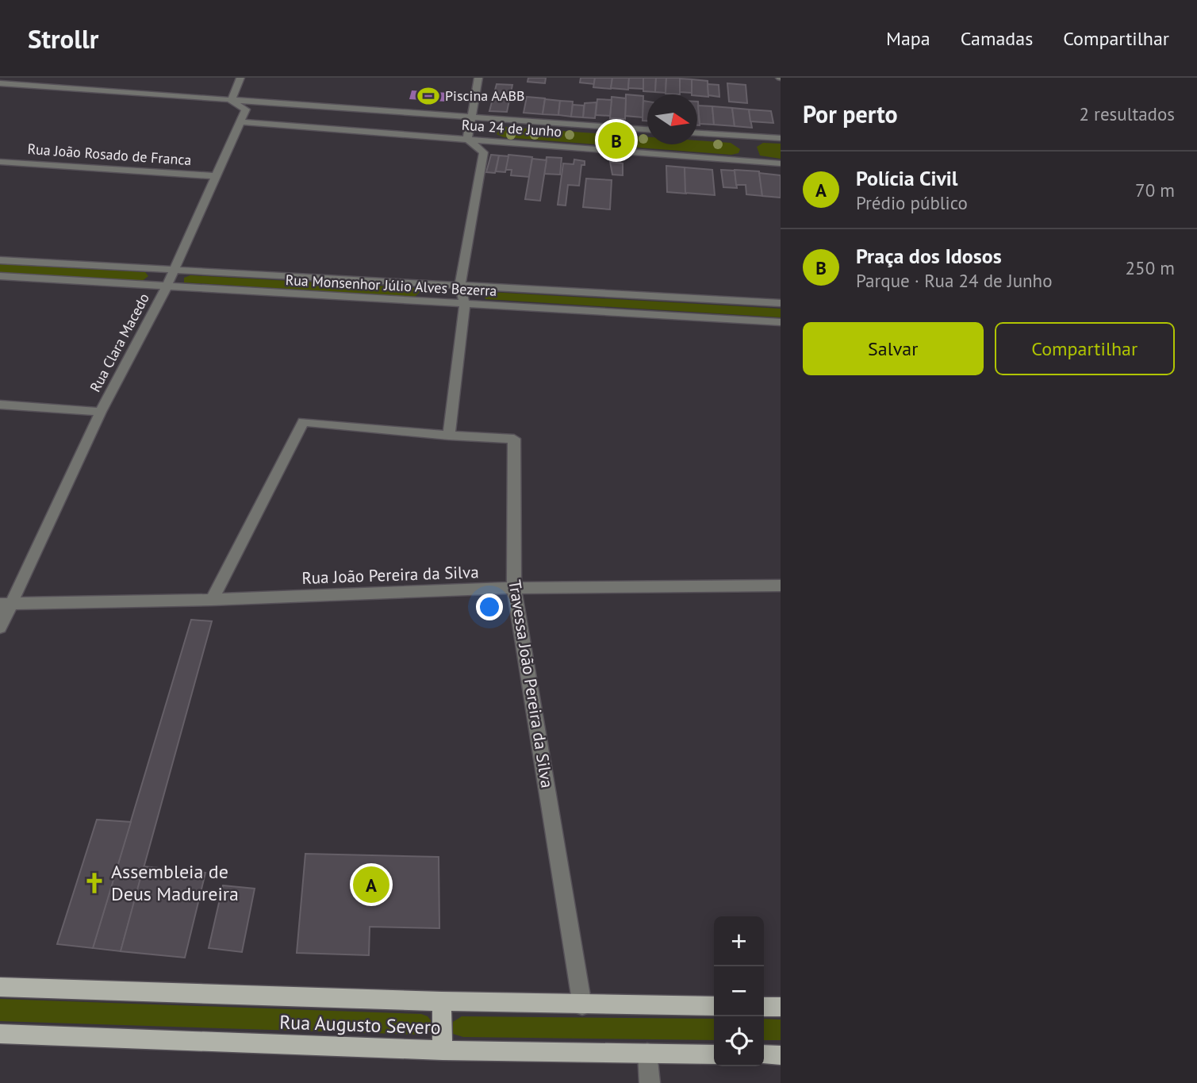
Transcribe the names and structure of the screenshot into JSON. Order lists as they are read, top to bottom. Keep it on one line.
{"streets":{"main road":["Rua Augusto Severo"],"street":["Rua 24 de Junho","Rua João Rosado de Franca","Rua Monsenhor Júlio Alves Bezerra","Rua Clara Macedo","Rua João Pereira da Silva","Travessa João Pereira da Silva"]},"crossings":[["Rua 24 de Junho","Rua Clara Macedo"],["Rua João Rosado de Franca","Rua Clara Macedo"],["Rua Monsenhor Júlio Alves Bezerra","Rua Clara Macedo"],["Rua Clara Macedo","Rua João Pereira da Silva"],["Rua João Pereira da Silva","Travessa João Pereira da Silva"],["Travessa João Pereira da Silva","Rua Augusto Severo"]],"places":{"sports":["Piscina AABB"],"church":["Assembleia de Deus Madureira"]},"north":"right","page":{"header":"Strollr","nav":["Mapa","Camadas","Compartilhar"],"heading":["Por perto","2 resultados"],"pins":["B","A"],"list":[{"mark":"A","name":"Polícia Civil","note":"Prédio público","value":"70 m"},{"mark":"B","name":"Praça dos Idosos","note":"Parque · Rua 24 de Junho","value":"250 m"}],"buttons":["Salvar","Compartilhar"],"map_buttons":["+","−"]}}
